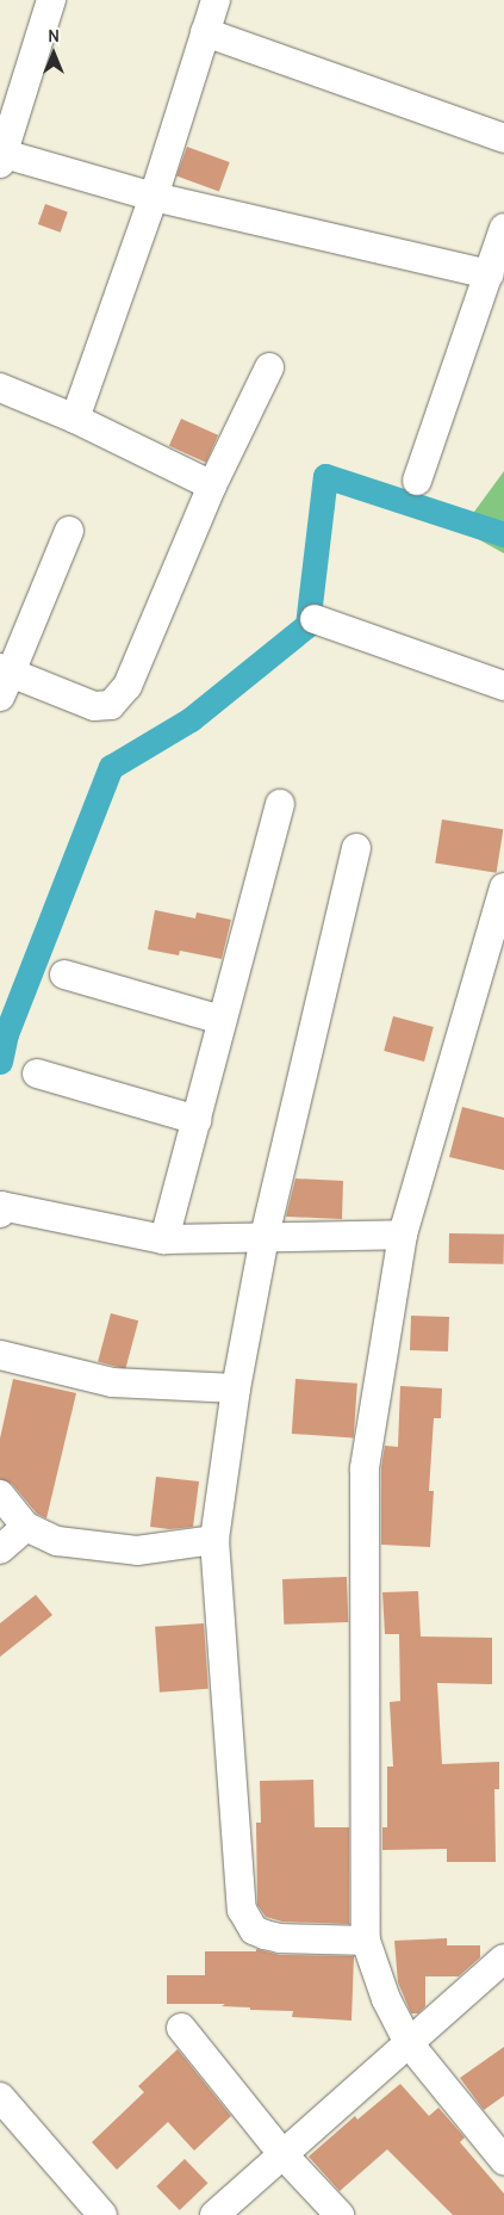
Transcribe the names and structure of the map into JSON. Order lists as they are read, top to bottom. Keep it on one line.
{"north":"top"}
